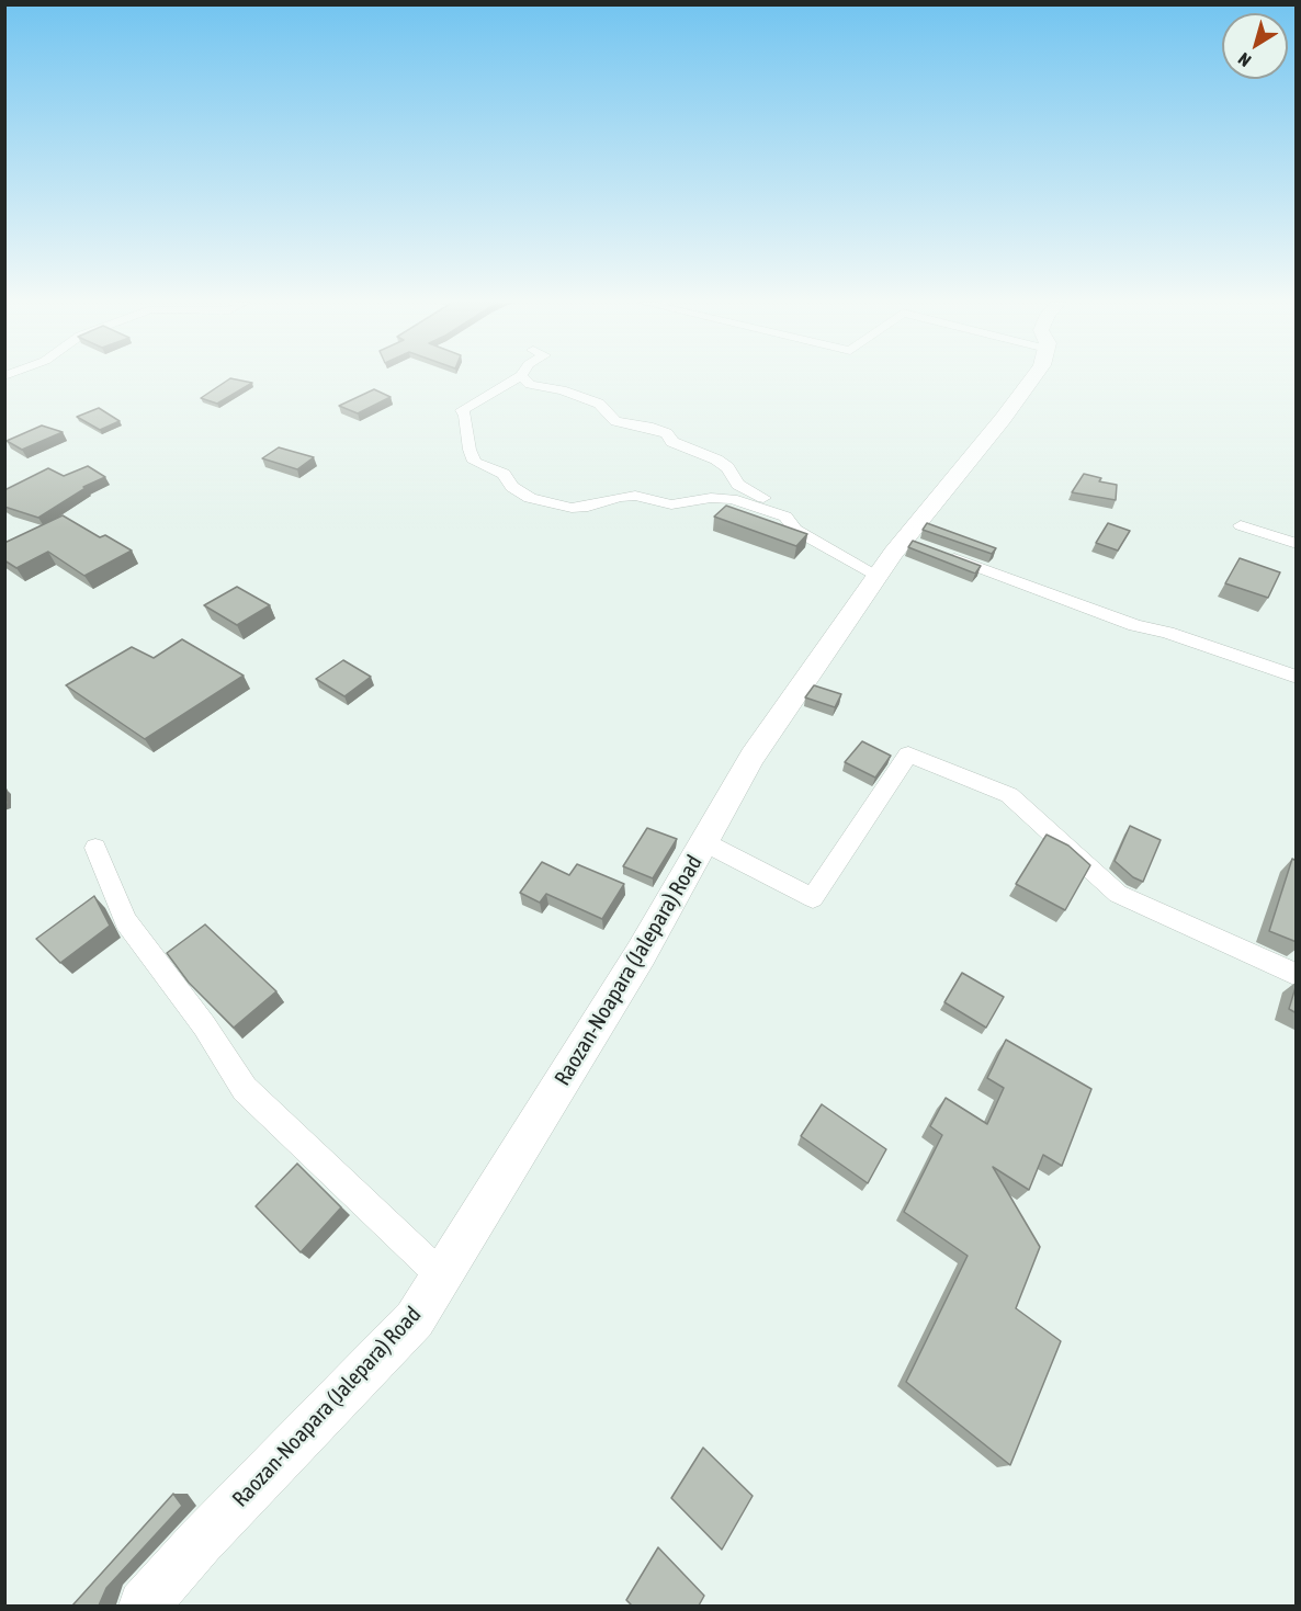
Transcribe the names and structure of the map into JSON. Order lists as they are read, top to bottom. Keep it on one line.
{"streets":{"main road":["Raozan-Noapara (Jalepara) Road"]},"north":"bottom left"}
